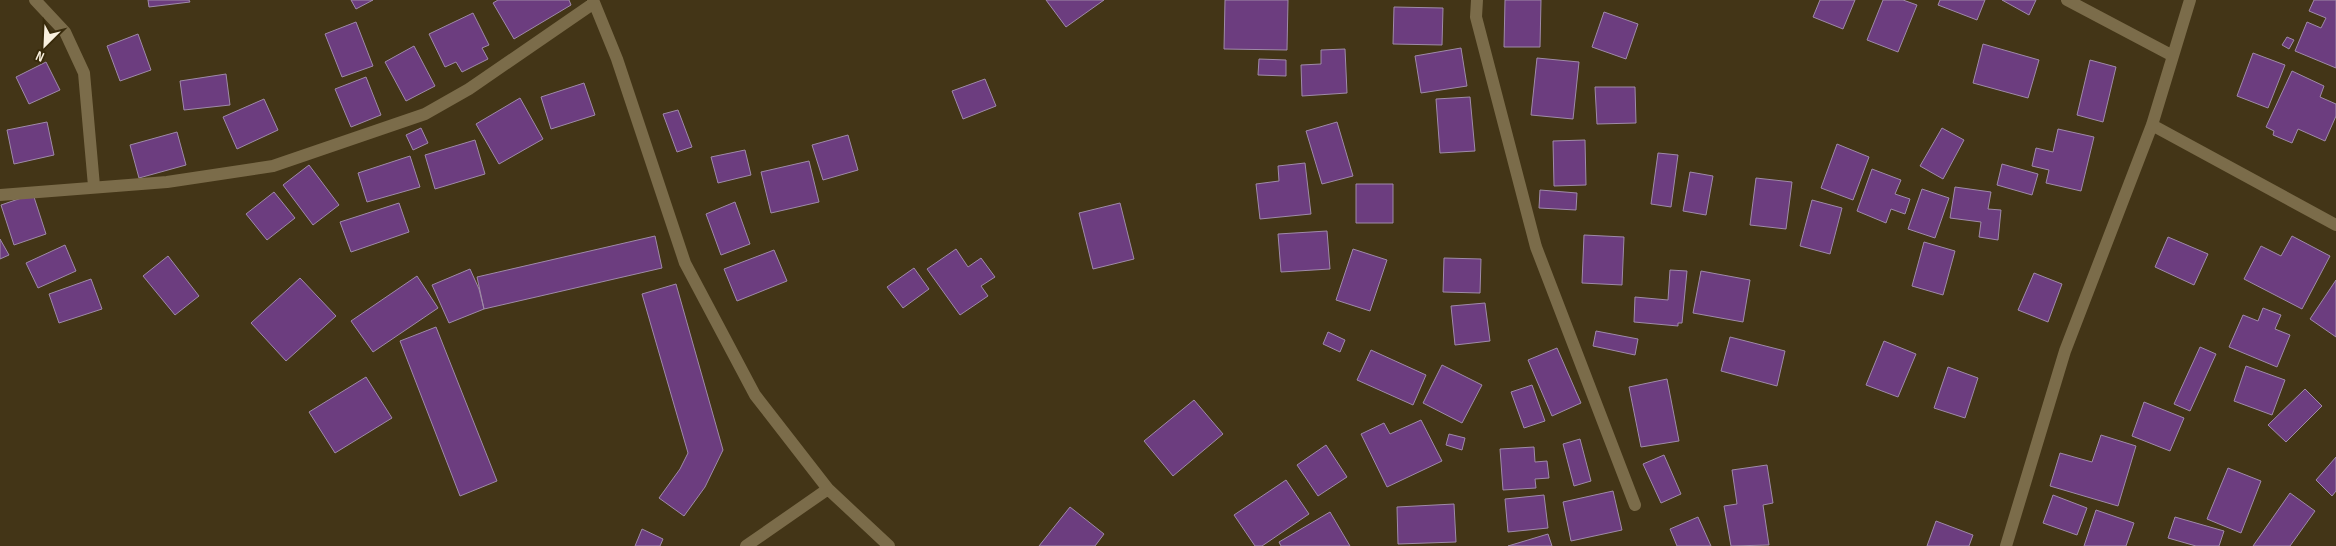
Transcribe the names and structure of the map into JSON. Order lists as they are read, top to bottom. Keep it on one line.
{"north":"bottom left"}
